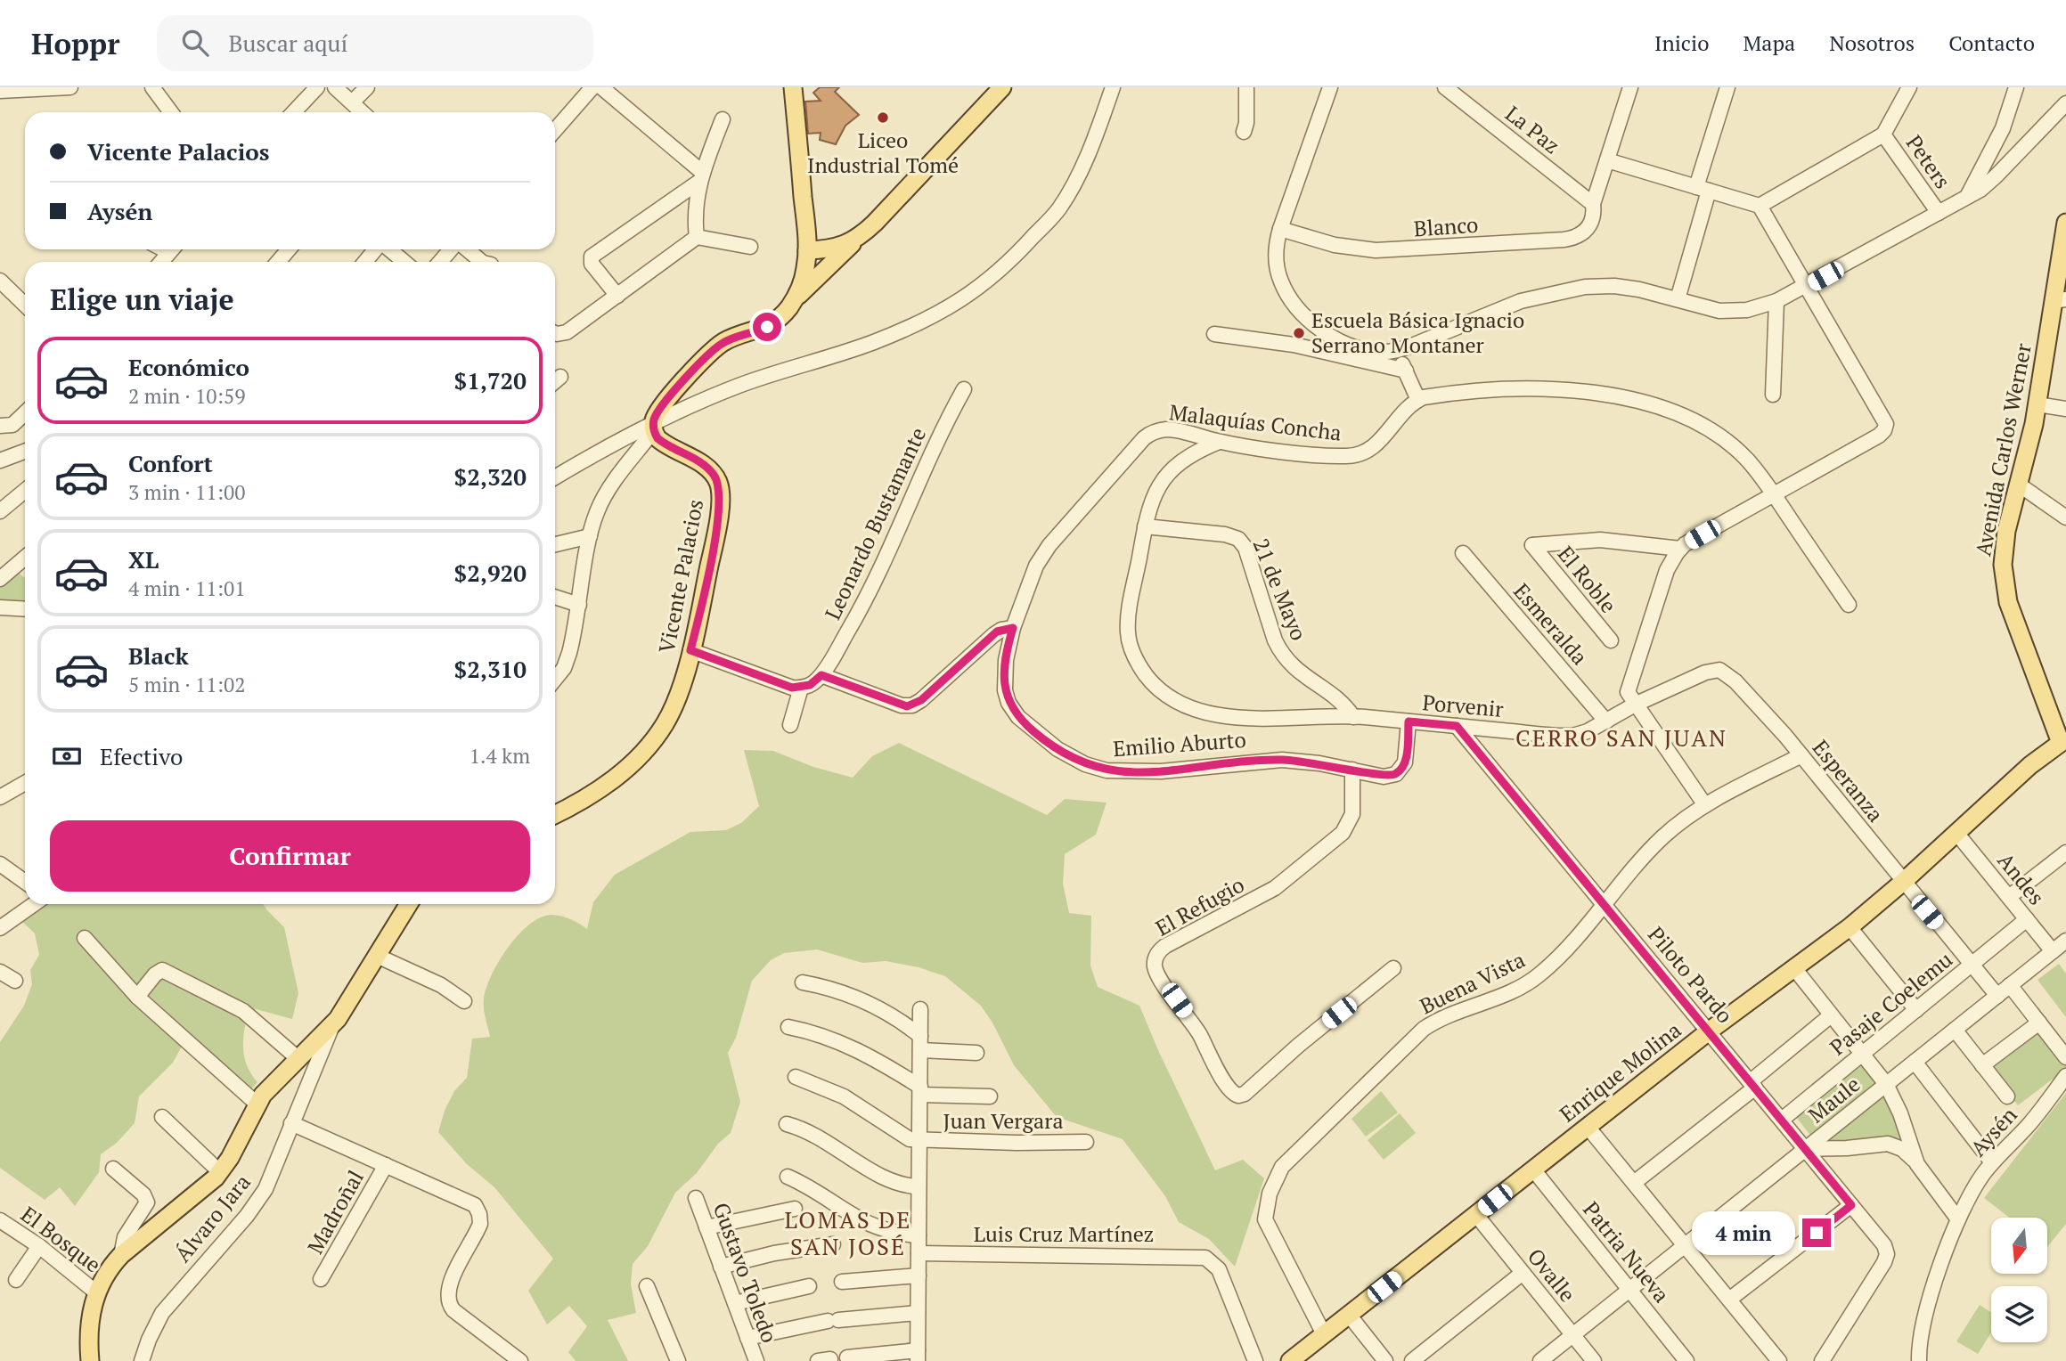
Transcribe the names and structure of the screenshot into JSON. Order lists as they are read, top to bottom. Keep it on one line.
{"streets":{"main road":["Avenida Carlos Werner","Vicente Palacios","Enrique Molina"],"street":["La Paz","Peters","Blanco","Malaquías Concha","Leonardo Bustamante","El Roble","21 de Mayo","Esmeralda","Porvenir","Emilio Aburto","Esperanza","Andes","El Refugio","Piloto Pardo","Buena Vista","Pasaje Coelemu","Maule","Juan Vergara","Aysén","Madroñal","Álvaro Jara","Luis Cruz Martínez","El Bosque","Patria Nueva","Gustavo Toledo","Ovalle"]},"crossings":[["La Paz","Blanco"],["Malaquías Concha","Porvenir"],["Malaquías Concha","Emilio Aburto"],["Avenida Carlos Werner","Enrique Molina"],["21 de Mayo","Porvenir"],["Esmeralda","Porvenir"],["Porvenir","Emilio Aburto"],["Porvenir","Esperanza"],["Porvenir","Piloto Pardo"],["Emilio Aburto","El Refugio"],["Esperanza","Buena Vista"],["Esperanza","Pasaje Coelemu"],["Esperanza","Enrique Molina"],["Esperanza","Maule"],["Andes","Pasaje Coelemu"],["Andes","Enrique Molina"],["Andes","Maule"],["Piloto Pardo","Buena Vista"],["Piloto Pardo","Pasaje Coelemu"],["Piloto Pardo","Enrique Molina"],["Piloto Pardo","Maule"],["Buena Vista","Enrique Molina"],["Enrique Molina","Patria Nueva"],["Enrique Molina","Ovalle"],["Maule","Patria Nueva"],["Maule","Ovalle"],["Madroñal","Álvaro Jara"]],"districts":["CERRO SAN JUAN","LOMAS DE SAN JOSÉ"],"places":["Liceo Industrial Tomé","Escuela Básica Ignacio Serrano Montaner"],"north":"bottom","page":{"header":"Hoppr","search":"Buscar aquí","nav":["Inicio","Mapa","Nosotros","Contacto"],"banner":["Vicente Palacios","Aysén"],"heading":"Elige un viaje","list":[{"name":"Económico","note":"2 min · 10:59","value":"$1,720"},{"name":"Confort","note":"3 min · 11:00","value":"$2,320"},{"name":"XL","note":"4 min · 11:01","value":"$2,920"},{"name":"Black","note":"5 min · 11:02","value":"$2,310"}],"pay":["Efectivo","1.4 km"],"buttons":"Confirmar","bubble":"4 min"}}
